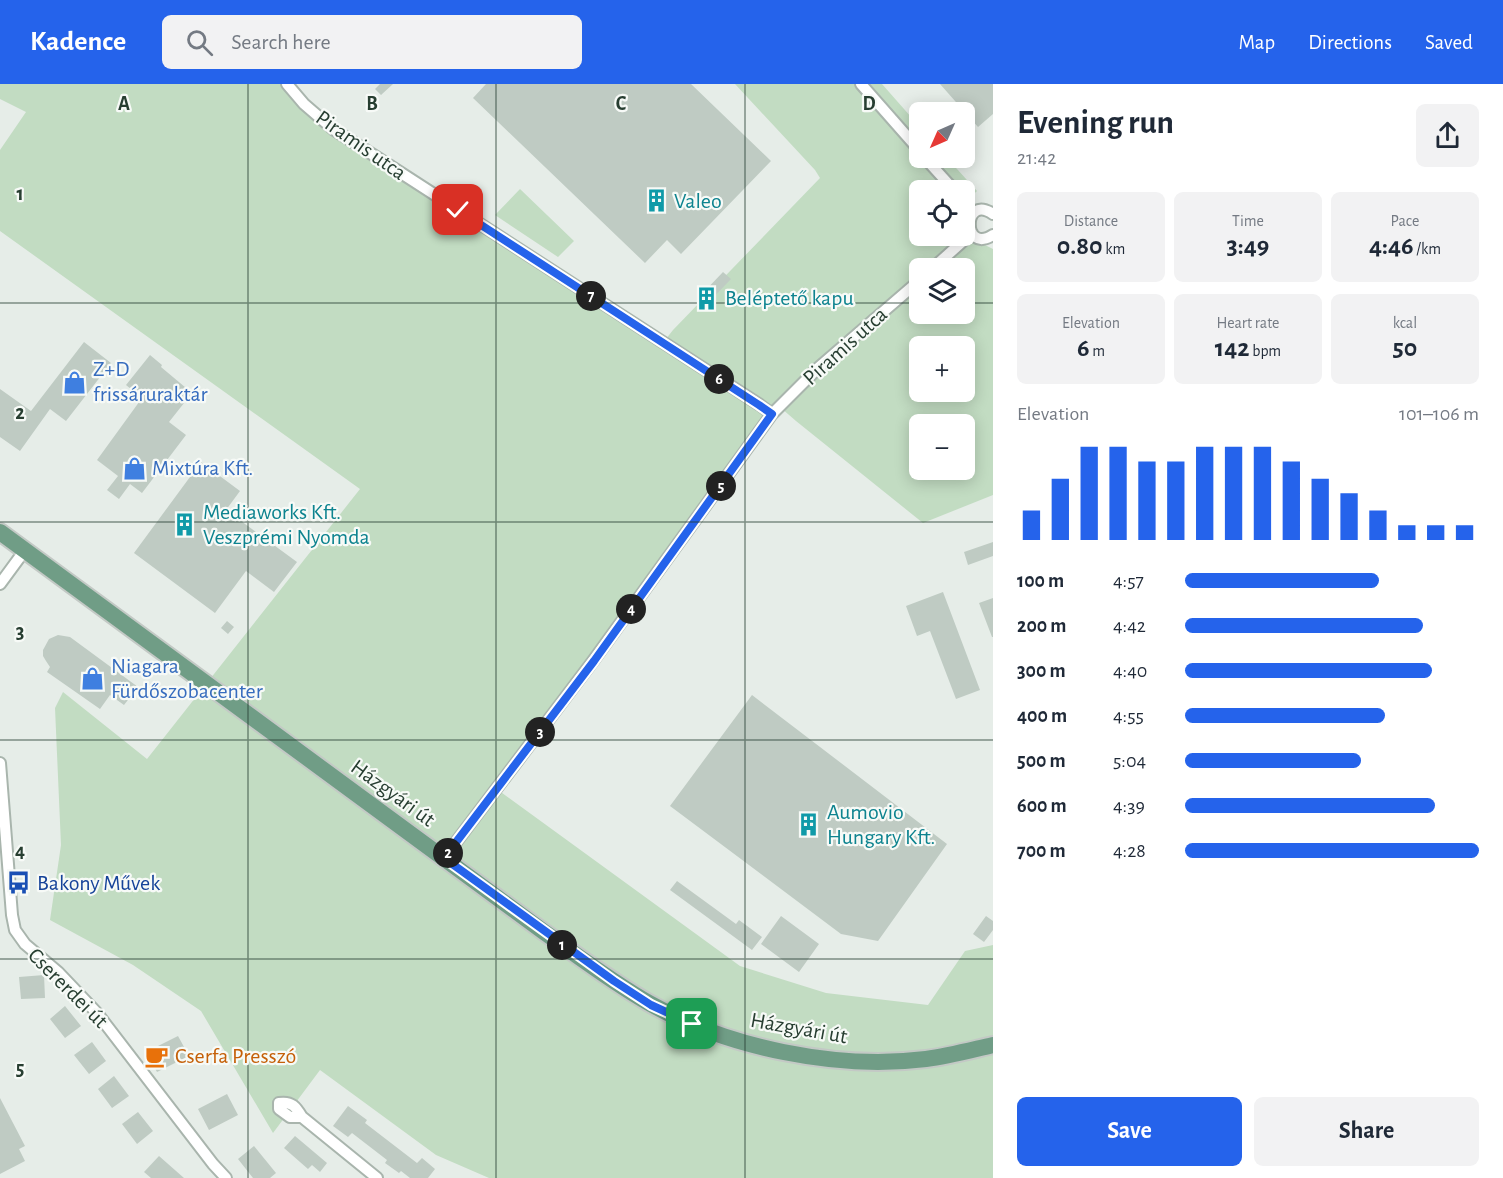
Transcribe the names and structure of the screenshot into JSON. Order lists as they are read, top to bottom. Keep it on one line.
{"streets":{"main road":["Házgyári út"],"street":["Piramis utca","Csererdei út"]},"crossings":[["Piramis utca","Házgyári út"]],"places":{"building":["Valeo","Beléptető kapu","Mediaworks Kft. Veszprémi Nyomda","Aumovio Hungary Kft."],"shop":["Z+D frissáruraktár","Mixtúra Kft.","Niagara Fürdőszobacenter"],"bus stop":["Bakony Művek"],"cafe":["Cserfa Presszó"]},"north":"bottom left","page":{"header":"Kadence","search":"Search here","nav":["Map","Directions","Saved"],"heading":["Evening run","21:42"],"map_buttons":["+","−"],"stats":[["Distance","0.80 km"],["Time","3:49"],["Pace","4:46 /km"],["Elevation","6 m"],["Heart rate","142 bpm"],["kcal","50"]],"pins":["7","6","5","4","3","2","1"],"chart":["Elevation","101–106 m"],"list":[{"name":"100 m","note":"4:57"},{"name":"200 m","note":"4:42"},{"name":"300 m","note":"4:40"},{"name":"400 m","note":"4:55"},{"name":"500 m","note":"5:04"},{"name":"600 m","note":"4:39"},{"name":"700 m","note":"4:28"}],"buttons":["Save","Share"]},"grid":{"columns":["A","B","C","D"],"rows":["1","2","3","4","5"]}}
